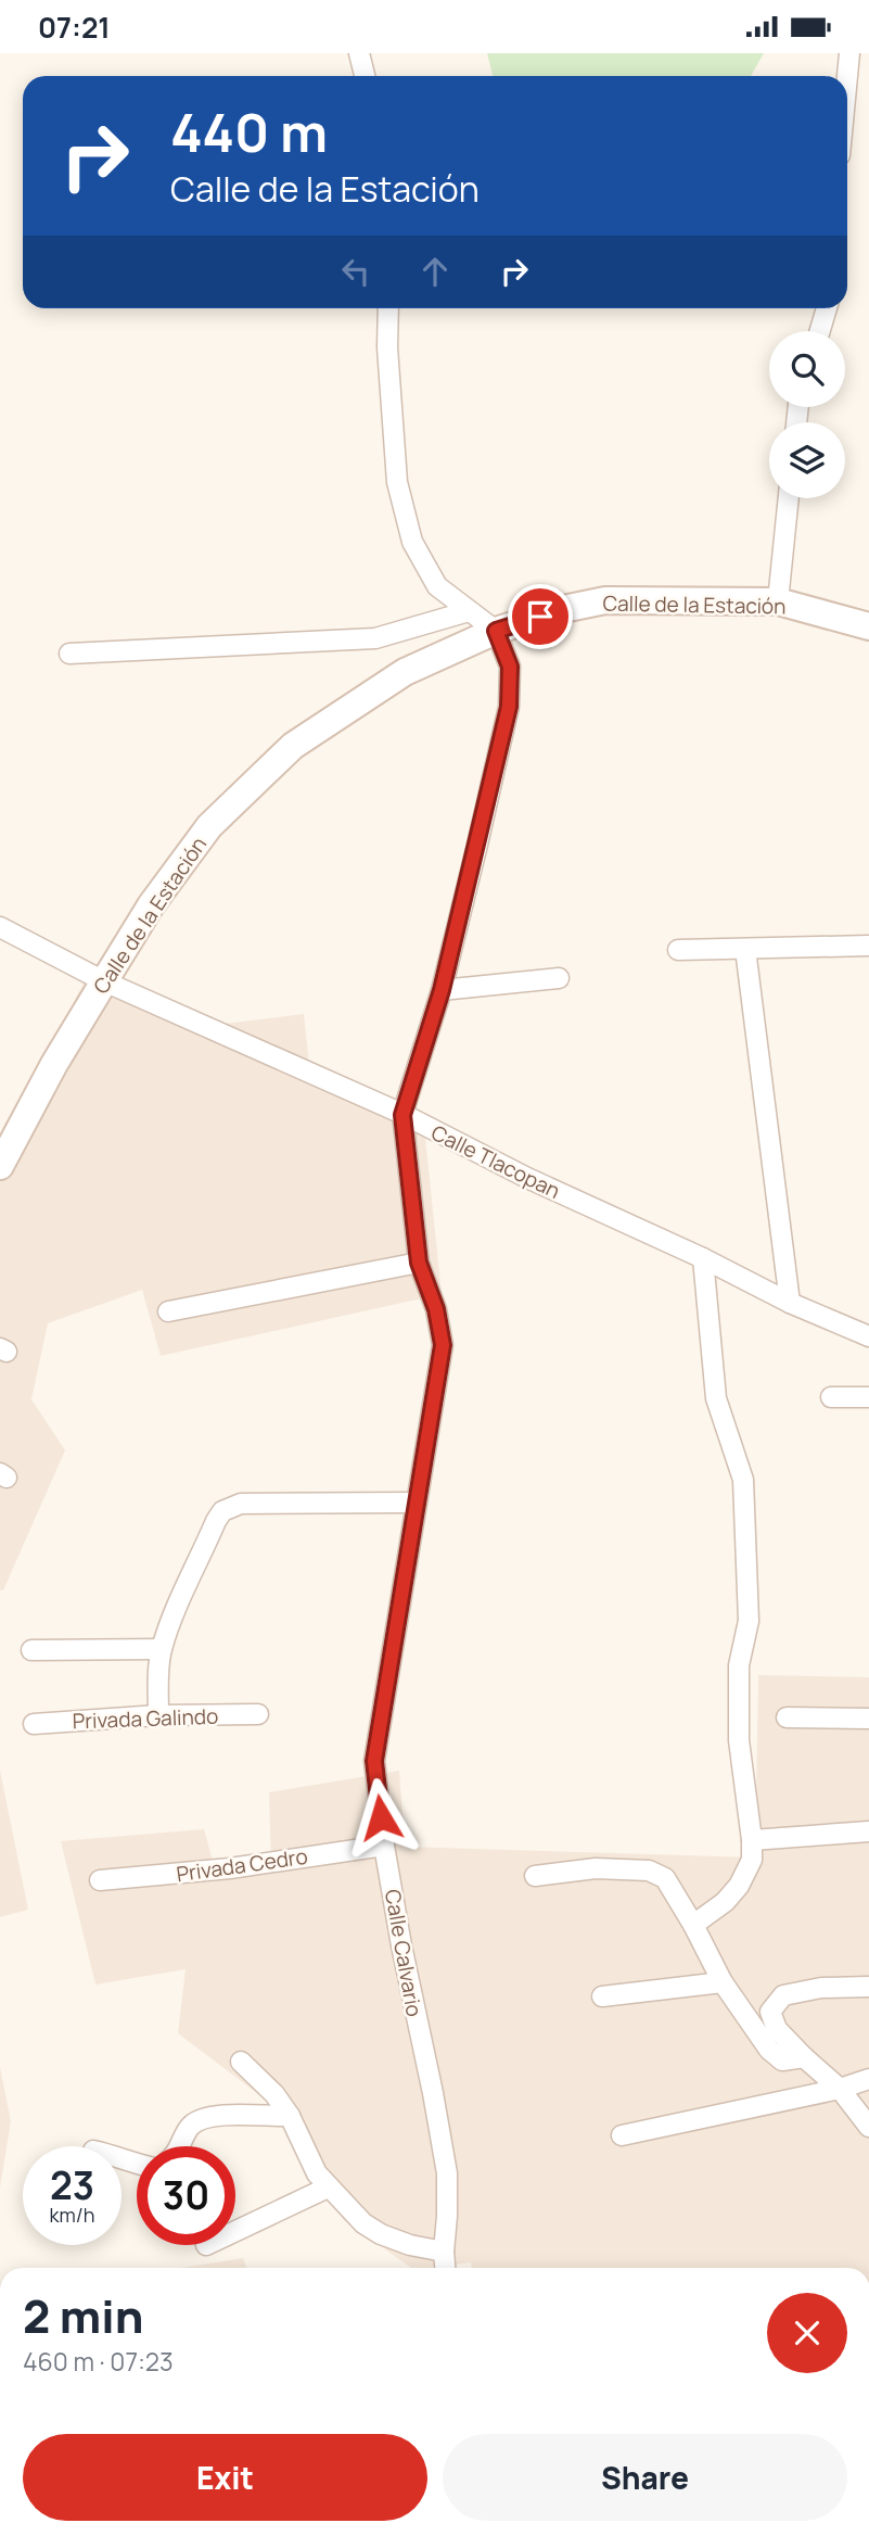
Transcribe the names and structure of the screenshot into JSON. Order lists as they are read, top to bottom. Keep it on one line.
{"streets":{"street":["Calle de la Estación","Calle Tlacopan","Privada Galindo","Privada Cedro","Calle Calvario"]},"crossings":[["Calle de la Estación","Calle Tlacopan"],["Calle de la Estación","Calle Calvario"],["Calle Tlacopan","Calle Calvario"],["Privada Cedro","Calle Calvario"]],"page":{"status":"07:21","turn":["440 m","Calle de la Estación"],"speed":"23 km/h","limit":"30","heading":["2 min","460 m · 07:23"],"buttons":["Exit","Share"]}}
